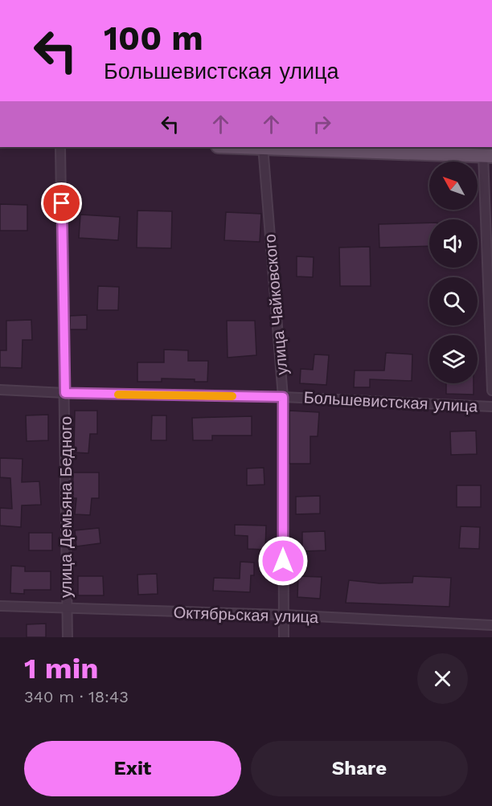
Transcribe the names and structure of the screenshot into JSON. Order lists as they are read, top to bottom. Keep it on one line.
{"streets":{"street":["улица Чайковского","Большевистская улица","улица Демьяна Бедного","Октябрьская улица"]},"crossings":[["улица Чайковского","Большевистская улица"],["улица Чайковского","Октябрьская улица"],["Большевистская улица","улица Демьяна Бедного"],["улица Демьяна Бедного","Октябрьская улица"]],"north":"top left","page":{"turn":["100 m","Большевистская улица"],"heading":["1 min","340 m · 18:43"],"buttons":["Exit","Share"]}}
